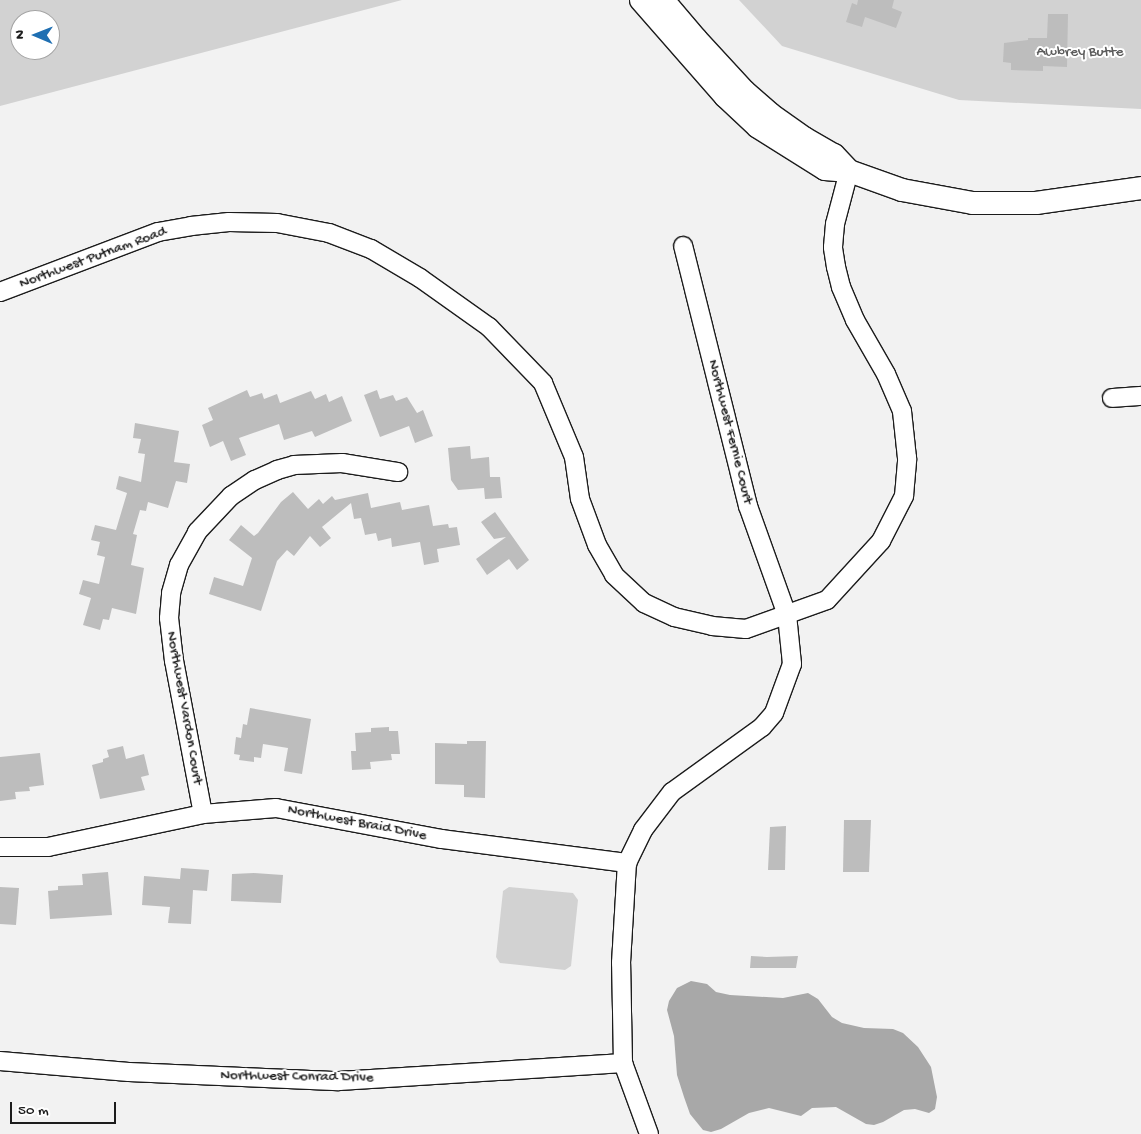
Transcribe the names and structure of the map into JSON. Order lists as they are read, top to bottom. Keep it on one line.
{"streets":{"street":["Northwest Putnam Road","Northwest Fernie Court","Northwest Vardon Court","Northwest Braid Drive","Northwest Conrad Drive"]},"crossings":[["Northwest Putnam Road","Northwest Fernie Court"],["Northwest Fernie Court","Northwest Braid Drive"],["Northwest Vardon Court","Northwest Braid Drive"]],"parks":["Awbrey Butte"],"scale_bar":"50 m","north":"left"}
